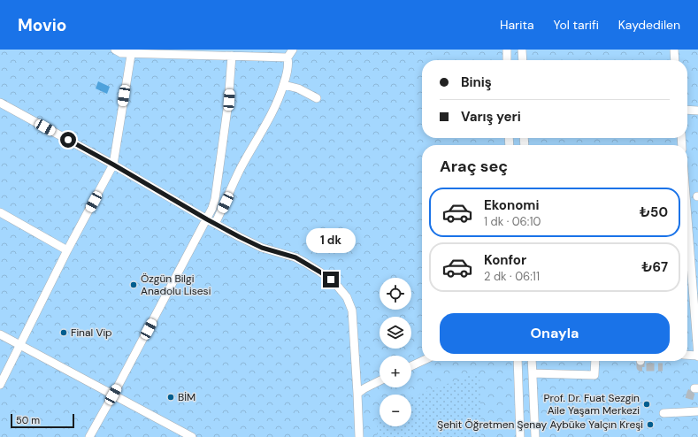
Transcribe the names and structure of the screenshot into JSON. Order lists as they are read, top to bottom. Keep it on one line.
{"places":["Özgün Bilgi Anadolu Lisesi","Final Vip","BİM","Prof. Dr. Fuat Sezgin Aile Yaşam Merkezi","Şehit Öğretmen Şenay Aybüke Yalçın Kreşi"],"scale_bar":"50 m","page":{"header":"Movio","nav":["Harita","Yol tarifi","Kaydedilen"],"banner":["Biniş","Varış yeri"],"heading":"Araç seç","list":[{"name":"Ekonomi","note":"1 dk · 06:10","value":"₺50"},{"name":"Konfor","note":"2 dk · 06:11","value":"₺67"}],"bubble":"1 dk","map_buttons":["+","−"],"buttons":"Onayla","scale":"50 m"}}
